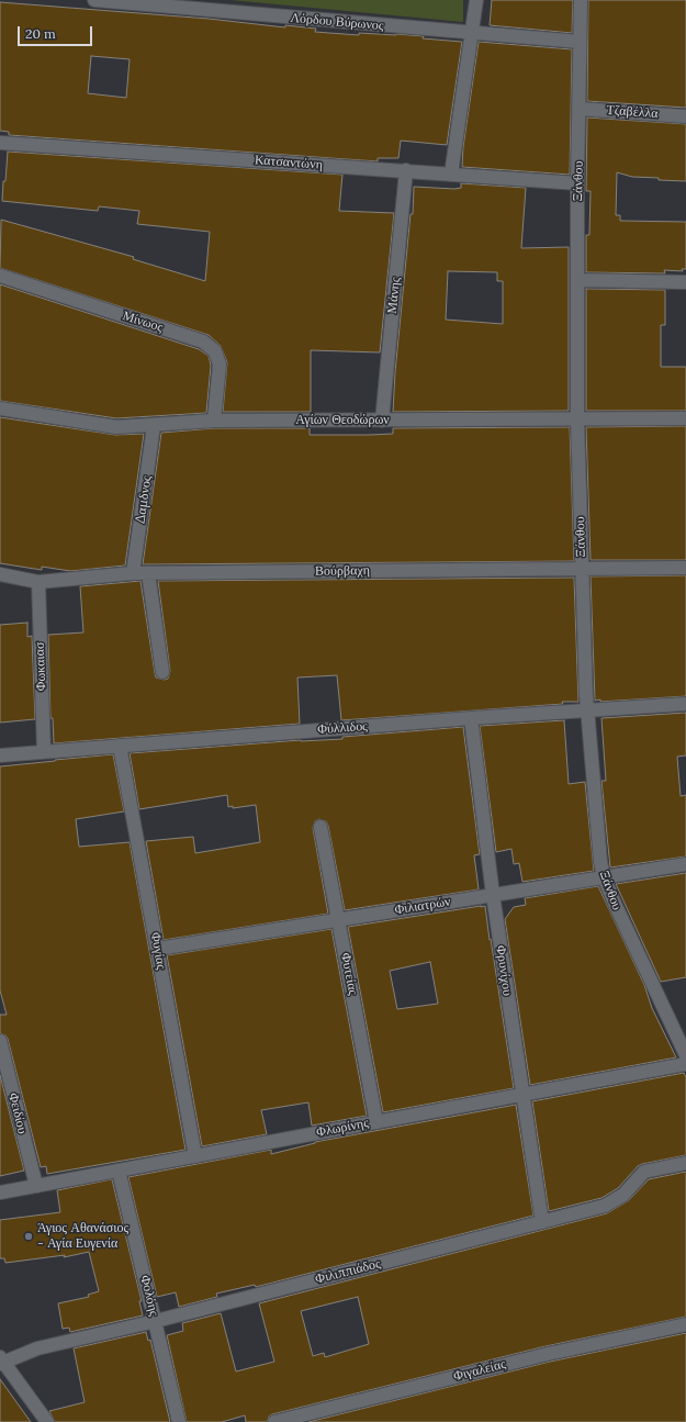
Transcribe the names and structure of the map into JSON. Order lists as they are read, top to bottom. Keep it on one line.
{"streets":{"street":["Λόρδου Βύρωνος","Τζαβέλλα","Κατσαντώνη","Ξάνθου","Μάνης","Μίνωος","Αγίων Θεοδώρων","Δαμδνος","Βούρβαχη","Φωκαιασ","Φύλλιδος","Φιλιατρών","Φυγίας","Φρυνίχου","Φυτείας","Φειδίου","Φλωρίνης","Φιλιππιάδος","Φολόης","Φιγαλείας"]},"crossings":[["Λόρδου Βύρωνος","Ξάνθου"],["Τζαβέλλα","Ξάνθου"],["Κατσαντώνη","Ξάνθου"],["Κατσαντώνη","Μάνης"],["Ξάνθου","Αγίων Θεοδώρων"],["Ξάνθου","Βούρβαχη"],["Ξάνθου","Φύλλιδος"],["Ξάνθου","Φιλιατρών"],["Μάνης","Αγίων Θεοδώρων"],["Μίνωος","Αγίων Θεοδώρων"],["Αγίων Θεοδώρων","Δαμδνος"],["Δαμδνος","Βούρβαχη"],["Βούρβαχη","Φωκαιασ"],["Φωκαιασ","Φύλλιδος"],["Φύλλιδος","Φυγίας"],["Φύλλιδος","Φρυνίχου"],["Φιλιατρών","Φυγίας"],["Φιλιατρών","Φρυνίχου"],["Φιλιατρών","Φυτείας"],["Φυγίας","Φλωρίνης"],["Φρυνίχου","Φλωρίνης"],["Φρυνίχου","Φιλιππιάδος"],["Φυτείας","Φλωρίνης"],["Φειδίου","Φλωρίνης"],["Φλωρίνης","Φολόης"],["Φιλιππιάδος","Φολόης"]],"places":["Άγιος Αθανάσιος - Αγία Ευγενία"],"scale_bar":"20 m"}
